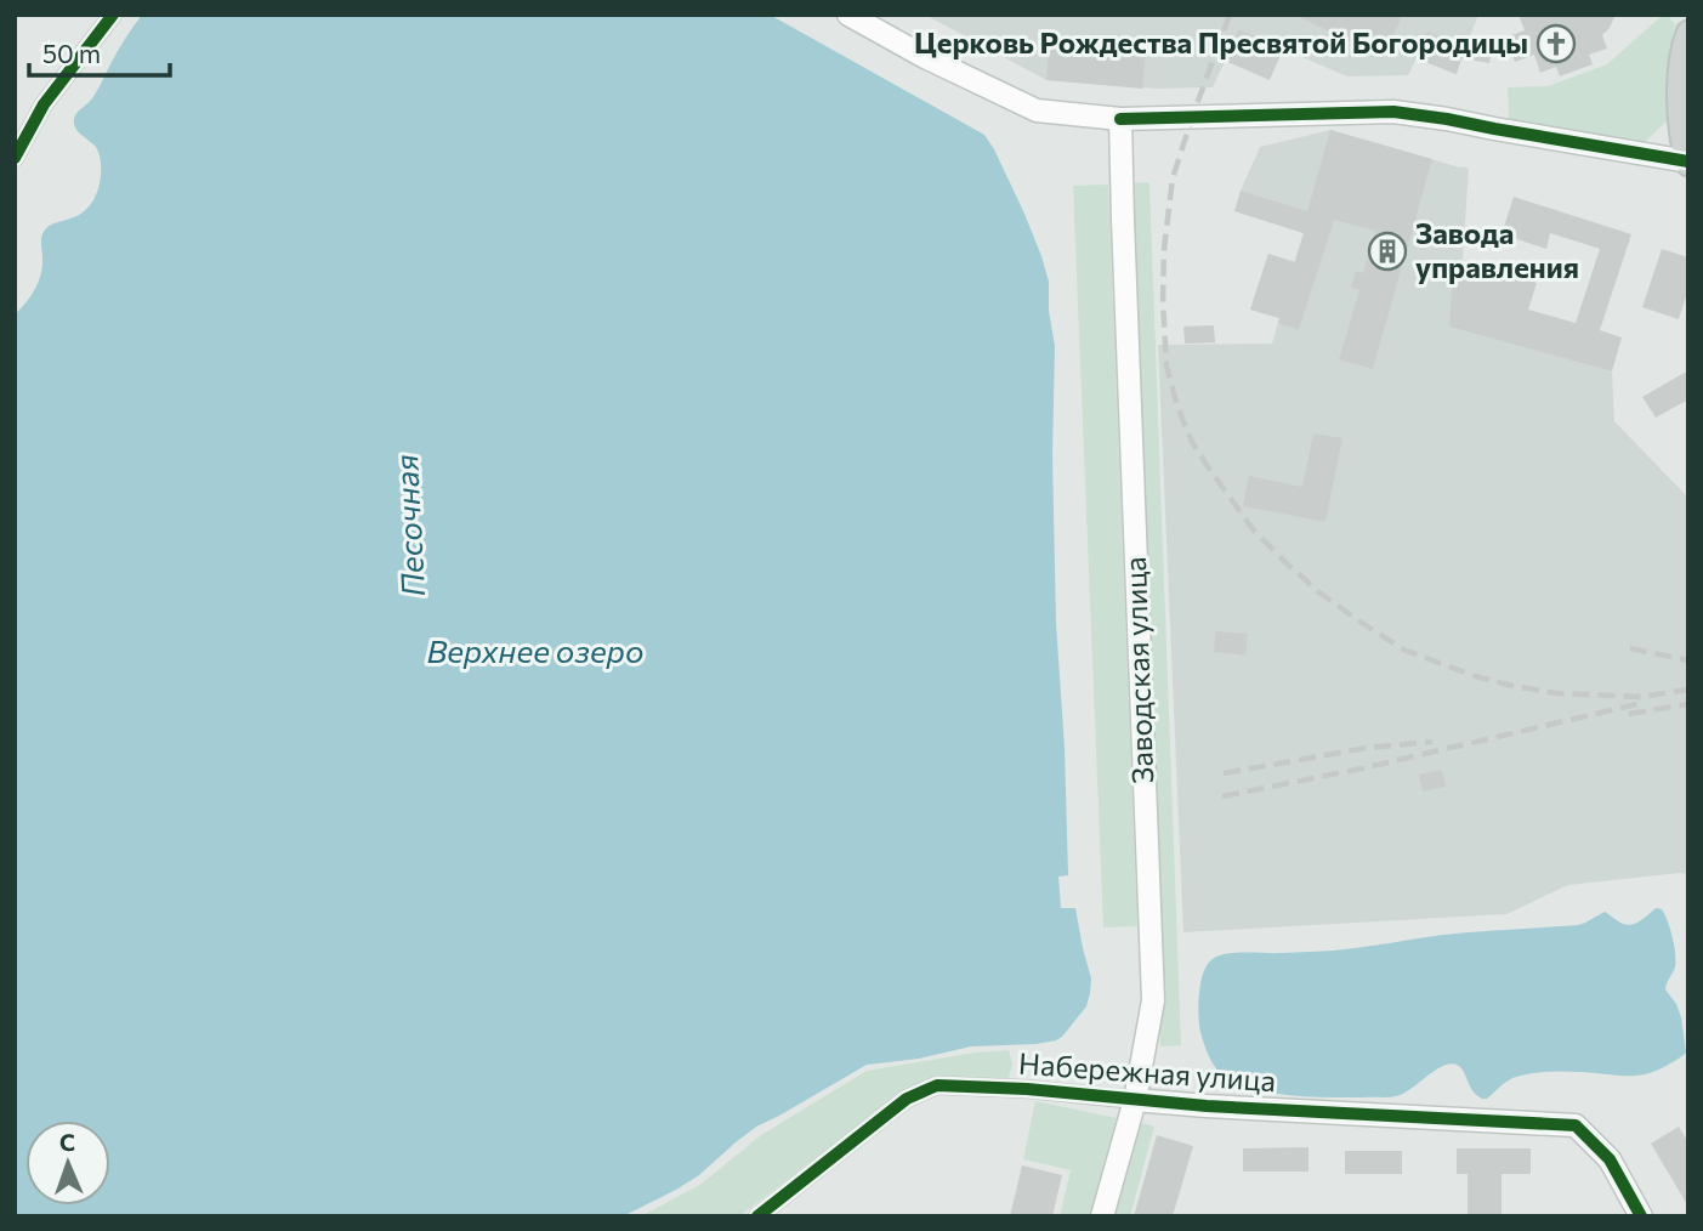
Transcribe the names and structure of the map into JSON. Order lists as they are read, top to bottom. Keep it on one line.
{"streets":{"main road":["Заводская улица","Набережная улица"]},"crossings":[["Заводская улица","Набережная улица"]],"water":["Песочная","Верхнее озеро"],"places":{"church":["Церковь Рождества Пресвятой Богородицы"],"building":["Завода управления"]},"scale_bar":"50 m","north":"top"}
